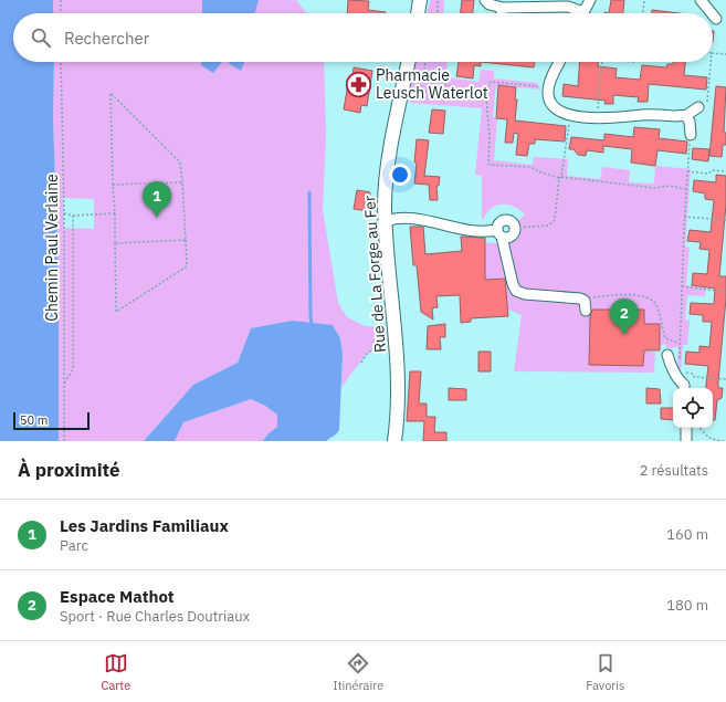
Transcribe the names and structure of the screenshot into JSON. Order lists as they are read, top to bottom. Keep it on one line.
{"streets":{"main road":["Rue de La Forge au Fer"],"path":["Chemin Paul Verlaine"]},"places":{"pharmacy":["Pharmacie Leusch Waterlot"]},"scale_bar":"50 m","page":{"search":"Rechercher","pins":["1","2"],"scale":"50 m","heading":["À proximité","2 résultats"],"list":[{"mark":"1","name":"Les Jardins Familiaux","note":"Parc","value":"160 m"},{"mark":"2","name":"Espace Mathot","note":"Sport · Rue Charles Doutriaux","value":"180 m"}],"nav":["Carte","Itinéraire","Favoris"]}}
